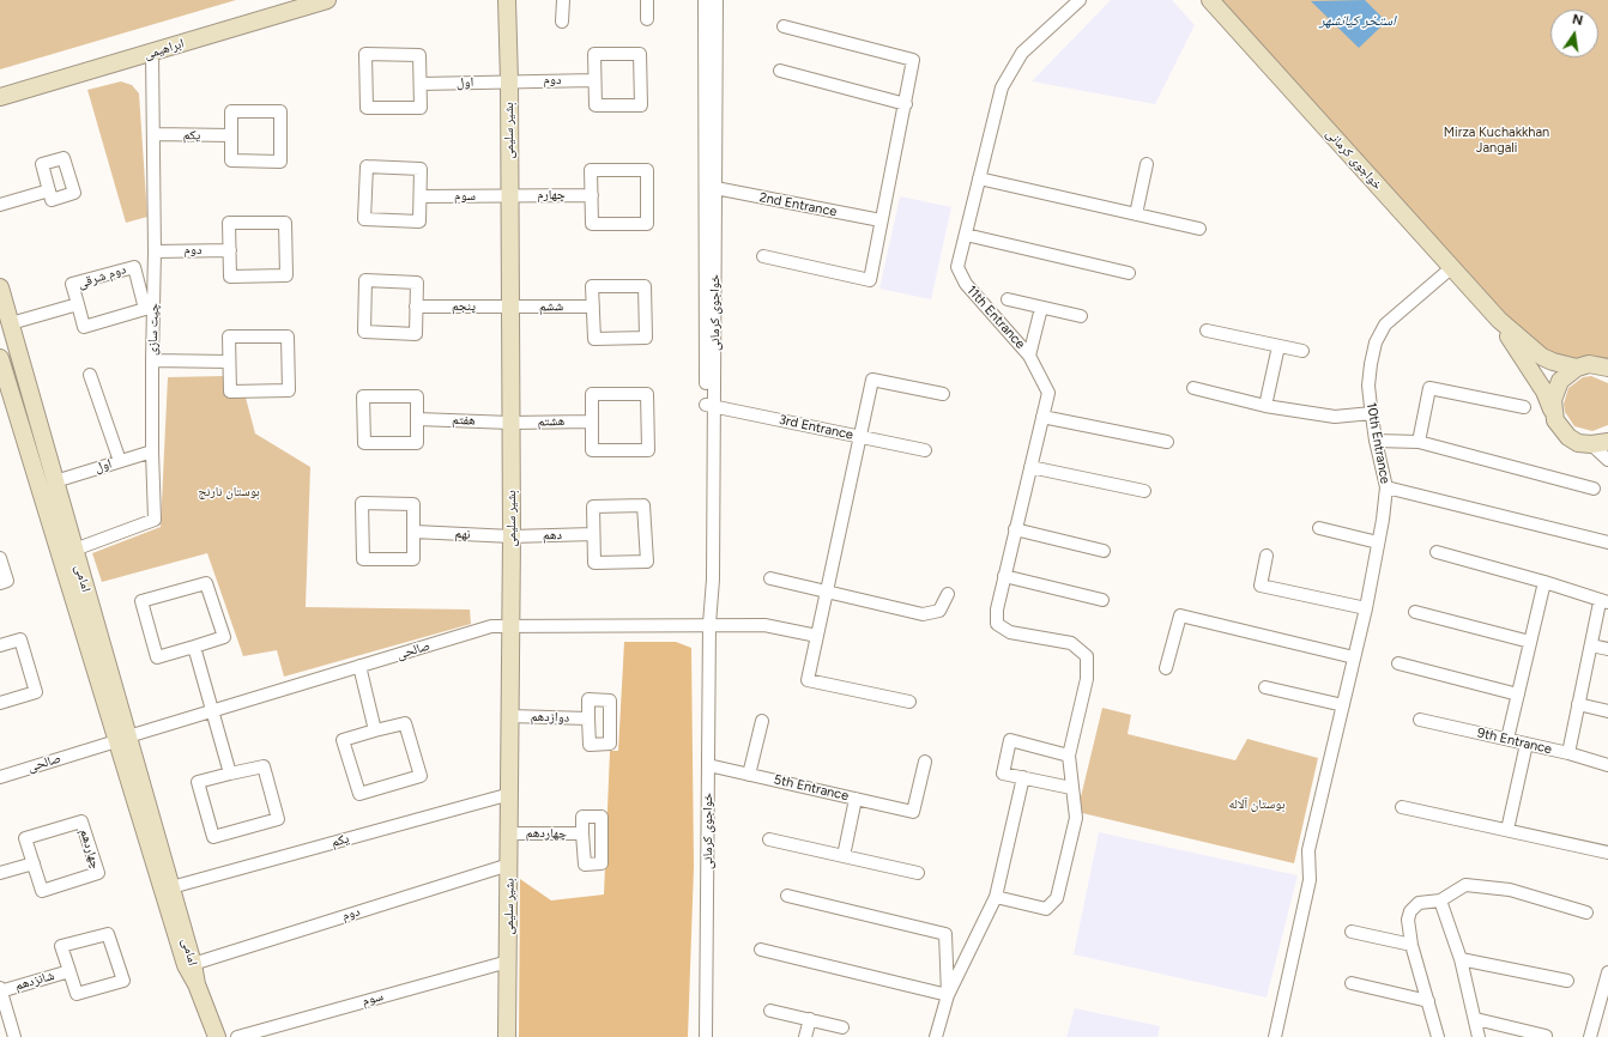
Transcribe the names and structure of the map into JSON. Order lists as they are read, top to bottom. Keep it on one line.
{"streets":{"main road":["ابراهیمی","بشیر سلیمی","خواجوی کرمانی","امامی"],"street":["دوم","اول","یکم","چهارم","سوم","2nd Entrance","دوم شرقی","پنجم","ششم","11th Entrance","چیت سازی","هفتم","هشتم","3rd Entrance","10th Entrance","نهم","دهم","صالحی","دوازدهم","9th Entrance","5th Entrance","چهاردهم","شانزدهم"]},"crossings":[["ابراهیمی","چیت سازی"],["دوم","اول"],["دوم","بشیر سلیمی"],["دوم","چیت سازی"],["دوم","امامی"],["اول","بشیر سلیمی"],["اول","چیت سازی"],["اول","امامی"],["بشیر سلیمی","یکم"],["بشیر سلیمی","چهارم"],["بشیر سلیمی","سوم"],["بشیر سلیمی","پنجم"],["بشیر سلیمی","ششم"],["بشیر سلیمی","هفتم"],["بشیر سلیمی","هشتم"],["بشیر سلیمی","نهم"],["بشیر سلیمی","دهم"],["بشیر سلیمی","صالحی"],["بشیر سلیمی","دوازدهم"],["بشیر سلیمی","چهاردهم"],["یکم","چیت سازی"],["یکم","امامی"],["خواجوی کرمانی","2nd Entrance"],["خواجوی کرمانی","3rd Entrance"],["خواجوی کرمانی","10th Entrance"],["خواجوی کرمانی","صالحی"],["خواجوی کرمانی","5th Entrance"],["چهارم","سوم"],["دوم شرقی","امامی"],["پنجم","ششم"],["چیت سازی","امامی"],["هفتم","هشتم"],["نهم","دهم"],["امامی","صالحی"]],"water":["استخر کیانشهر"],"parks":["Mirza Kuchakkhan Jangali","بوستان نارنج","بوستان آلاله"],"north":"top"}
